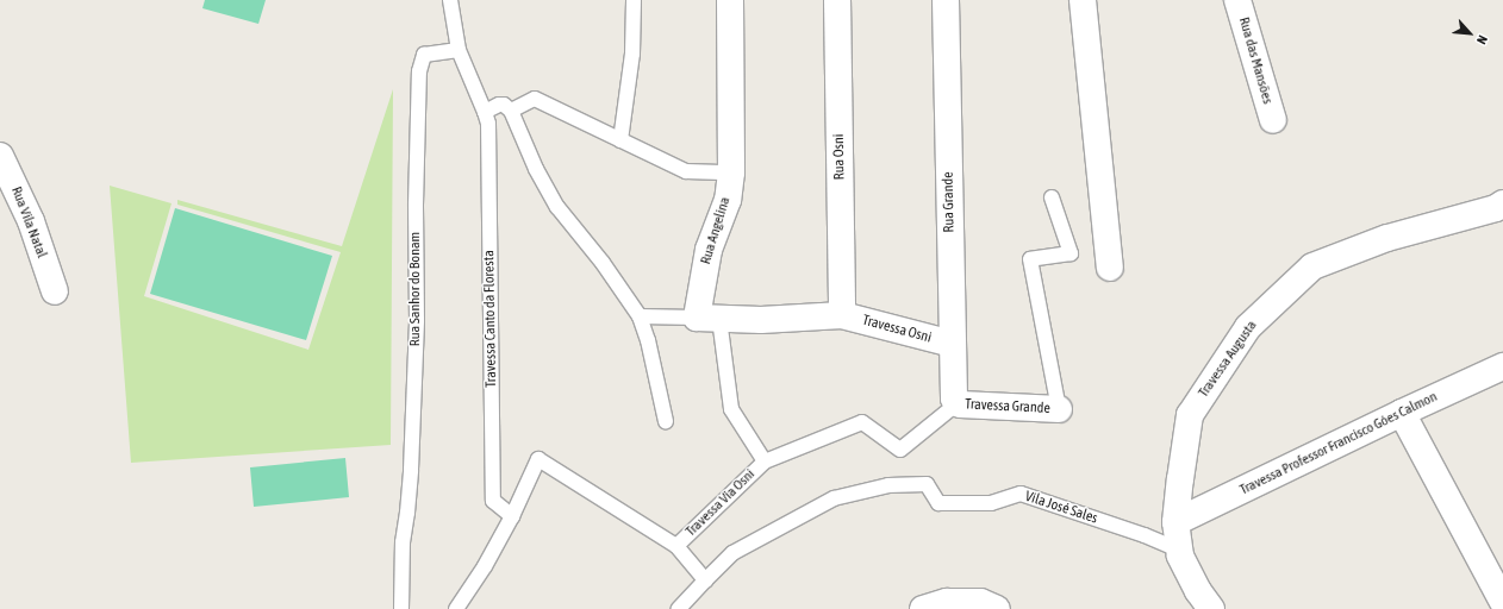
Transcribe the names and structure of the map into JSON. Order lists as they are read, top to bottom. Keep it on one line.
{"streets":{"street":["Rua das Mansões","Rua Osni","Rua Grande","Rua Vila Natal","Rua Angelina","Travessa Osni","Travessa Augusta","Travessa Grande","Travessa Professor Francisco Góes Calmon"],"lane":["Rua Sanhor do Bonam","Travessa Canto da Floresta","Travessa Via Osni","Vila José Sales"]},"crossings":[["Rua Osni","Travessa Osni"],["Rua Grande","Travessa Osni"],["Rua Grande","Travessa Grande"],["Rua Sanhor do Bonam","Travessa Canto da Floresta"],["Travessa Augusta","Travessa Professor Francisco Góes Calmon"],["Travessa Augusta","Vila José Sales"]],"north":"bottom right"}
